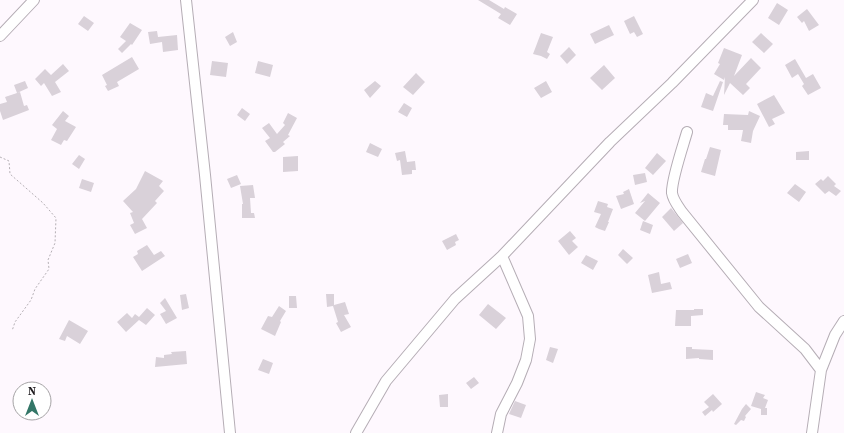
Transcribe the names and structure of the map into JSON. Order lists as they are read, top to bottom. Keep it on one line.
{"north":"top"}
